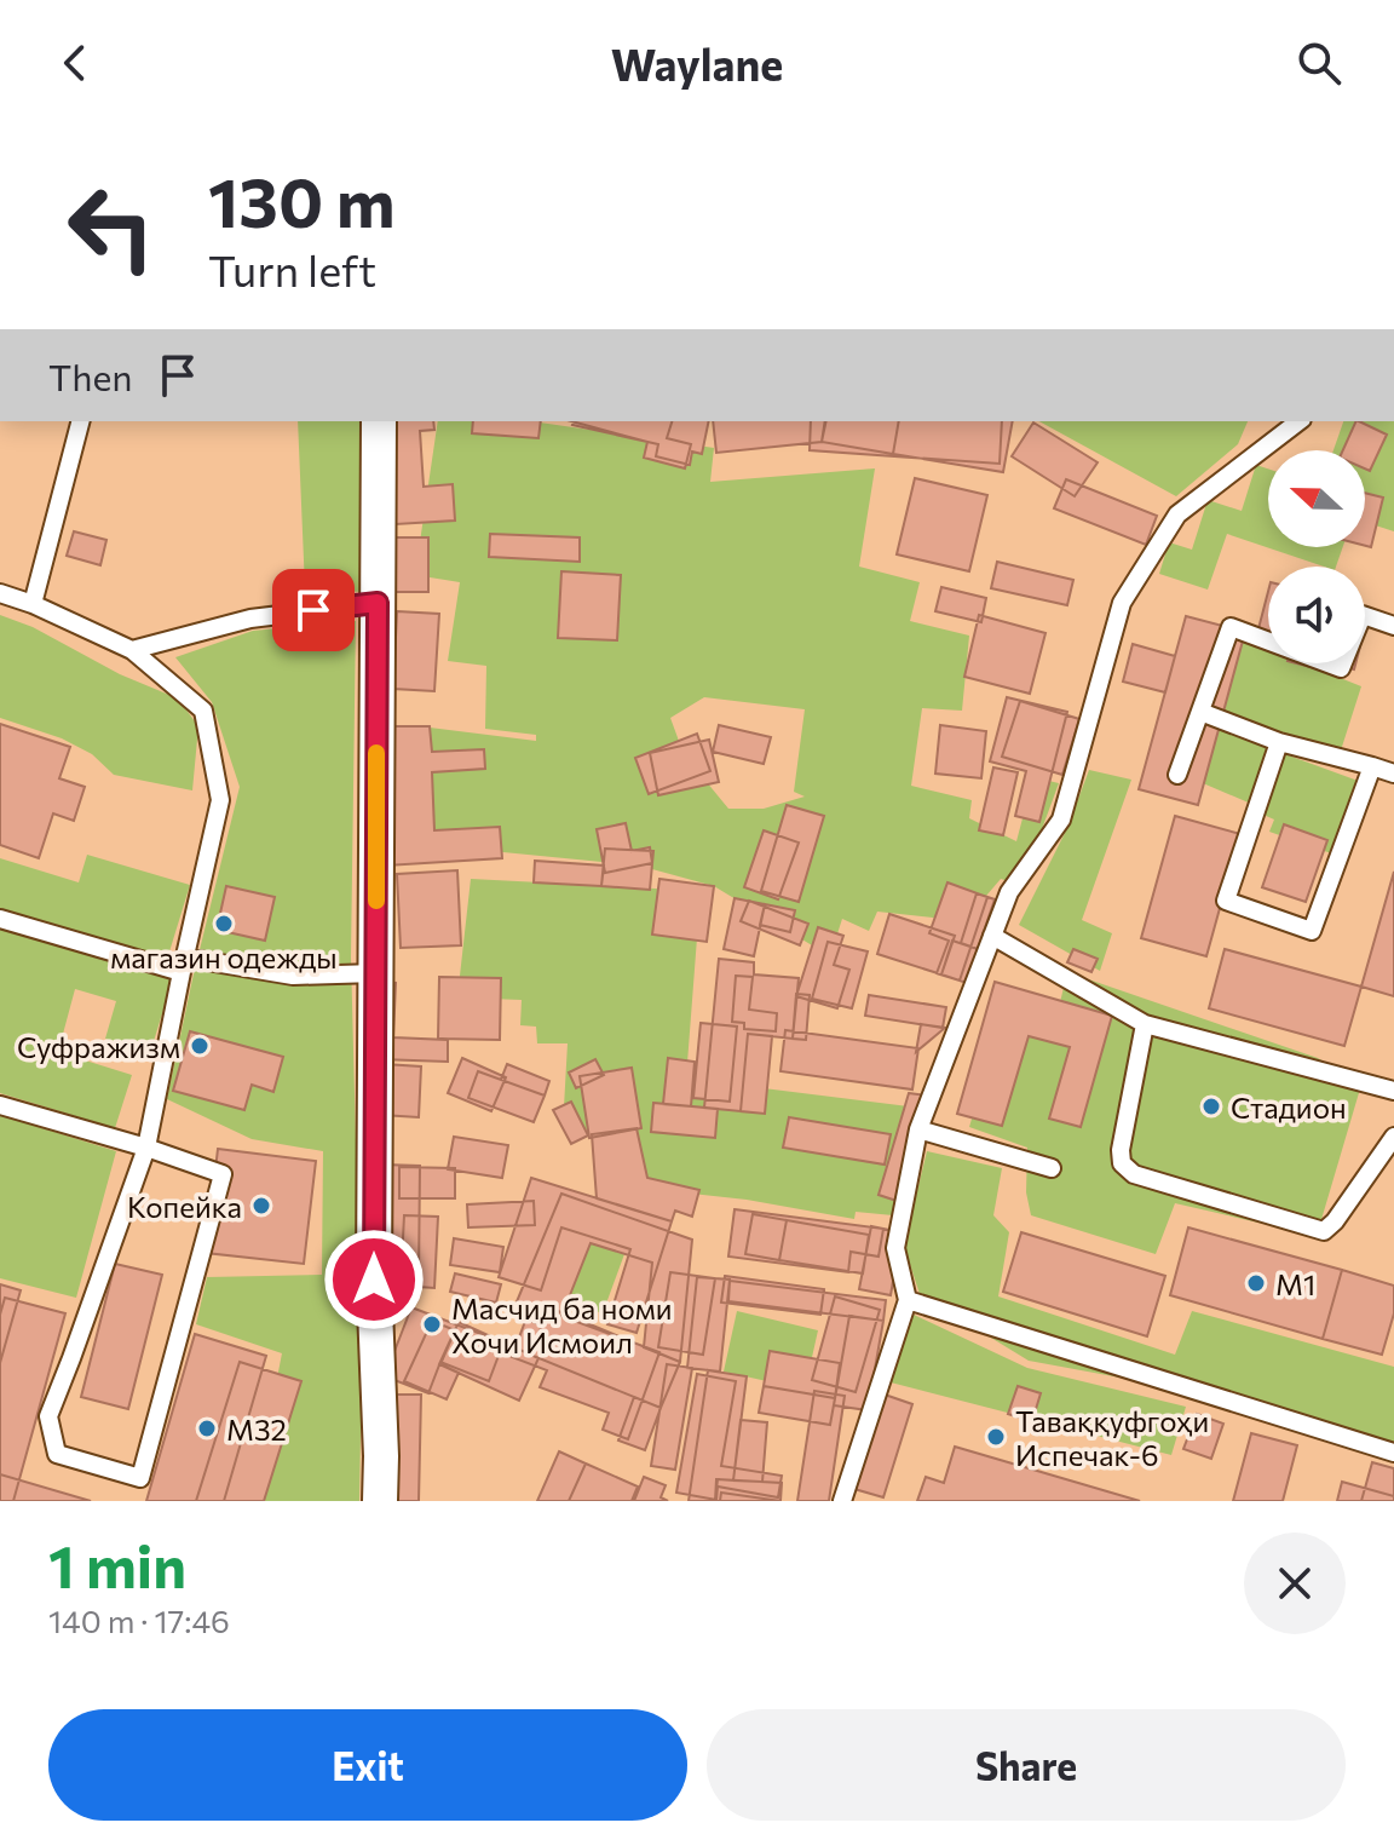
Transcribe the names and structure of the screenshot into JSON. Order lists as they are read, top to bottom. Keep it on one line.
{"places":["магазин одежды","Суфражизм","Стадион","Копейка","М1","Масчид ба номи Хочи Исмоил","М32","Таваққуфгоҳи Испечак-6"],"north":"left","page":{"header":"Waylane","turn":["130 m","Turn left"],"then":"Then","heading":["1 min","140 m · 17:46"],"buttons":["Exit","Share"]}}
